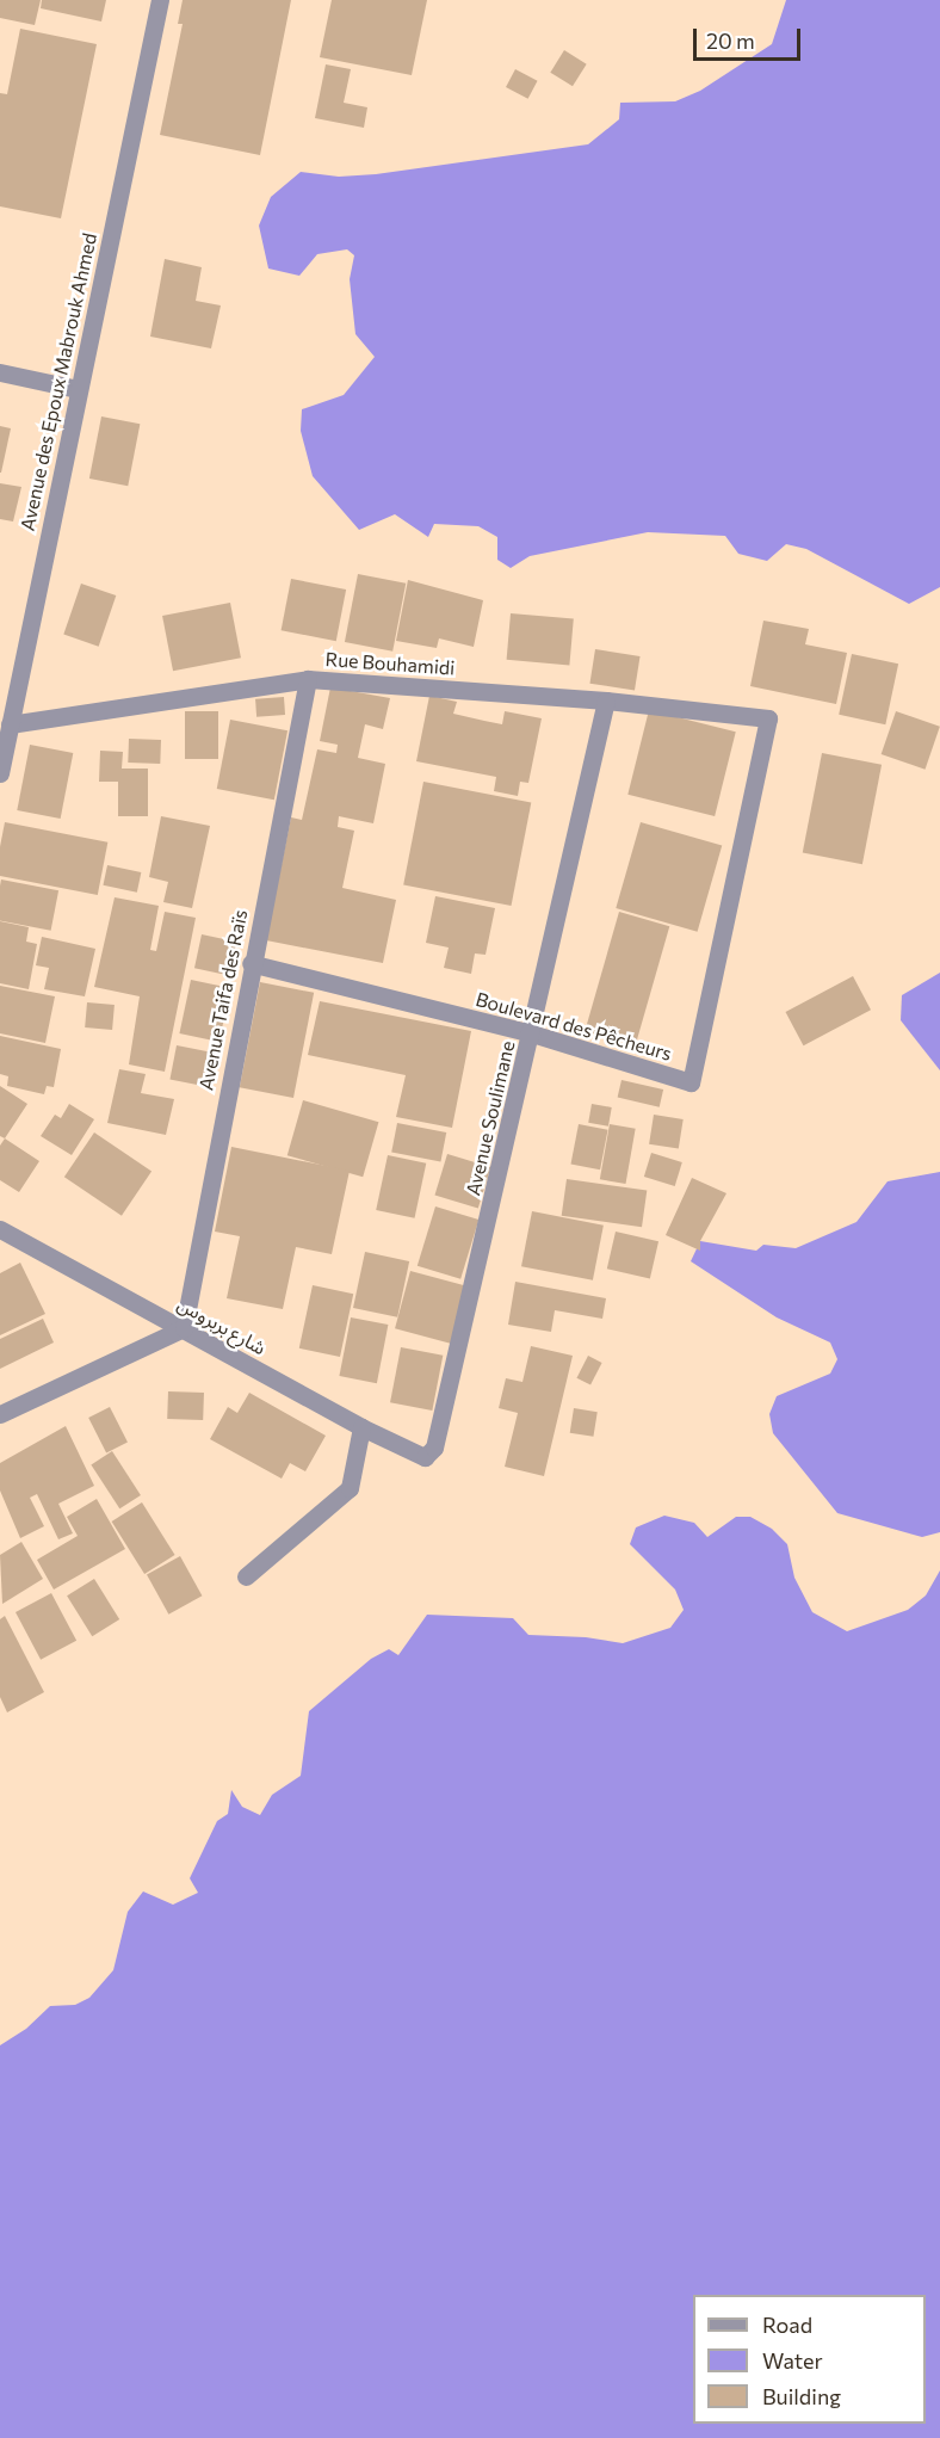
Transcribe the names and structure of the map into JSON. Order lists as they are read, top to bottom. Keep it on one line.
{"streets":{"street":["Avenue des Epoux Mabrouk Ahmed","Rue Bouhamidi","Avenue Taifa des Raïs","Boulevard des Pêcheurs","Avenue Soulimane","شارع بربروس"]},"crossings":[["Avenue des Epoux Mabrouk Ahmed","Rue Bouhamidi"],["Rue Bouhamidi","Avenue Taifa des Raïs"],["Rue Bouhamidi","Boulevard des Pêcheurs"],["Rue Bouhamidi","Avenue Soulimane"],["Avenue Taifa des Raïs","Boulevard des Pêcheurs"],["Avenue Taifa des Raïs","شارع بربروس"],["Boulevard des Pêcheurs","Avenue Soulimane"],["Avenue Soulimane","شارع بربروس"]],"legend":["Road","Water","Building"],"scale_bar":"20 m"}
